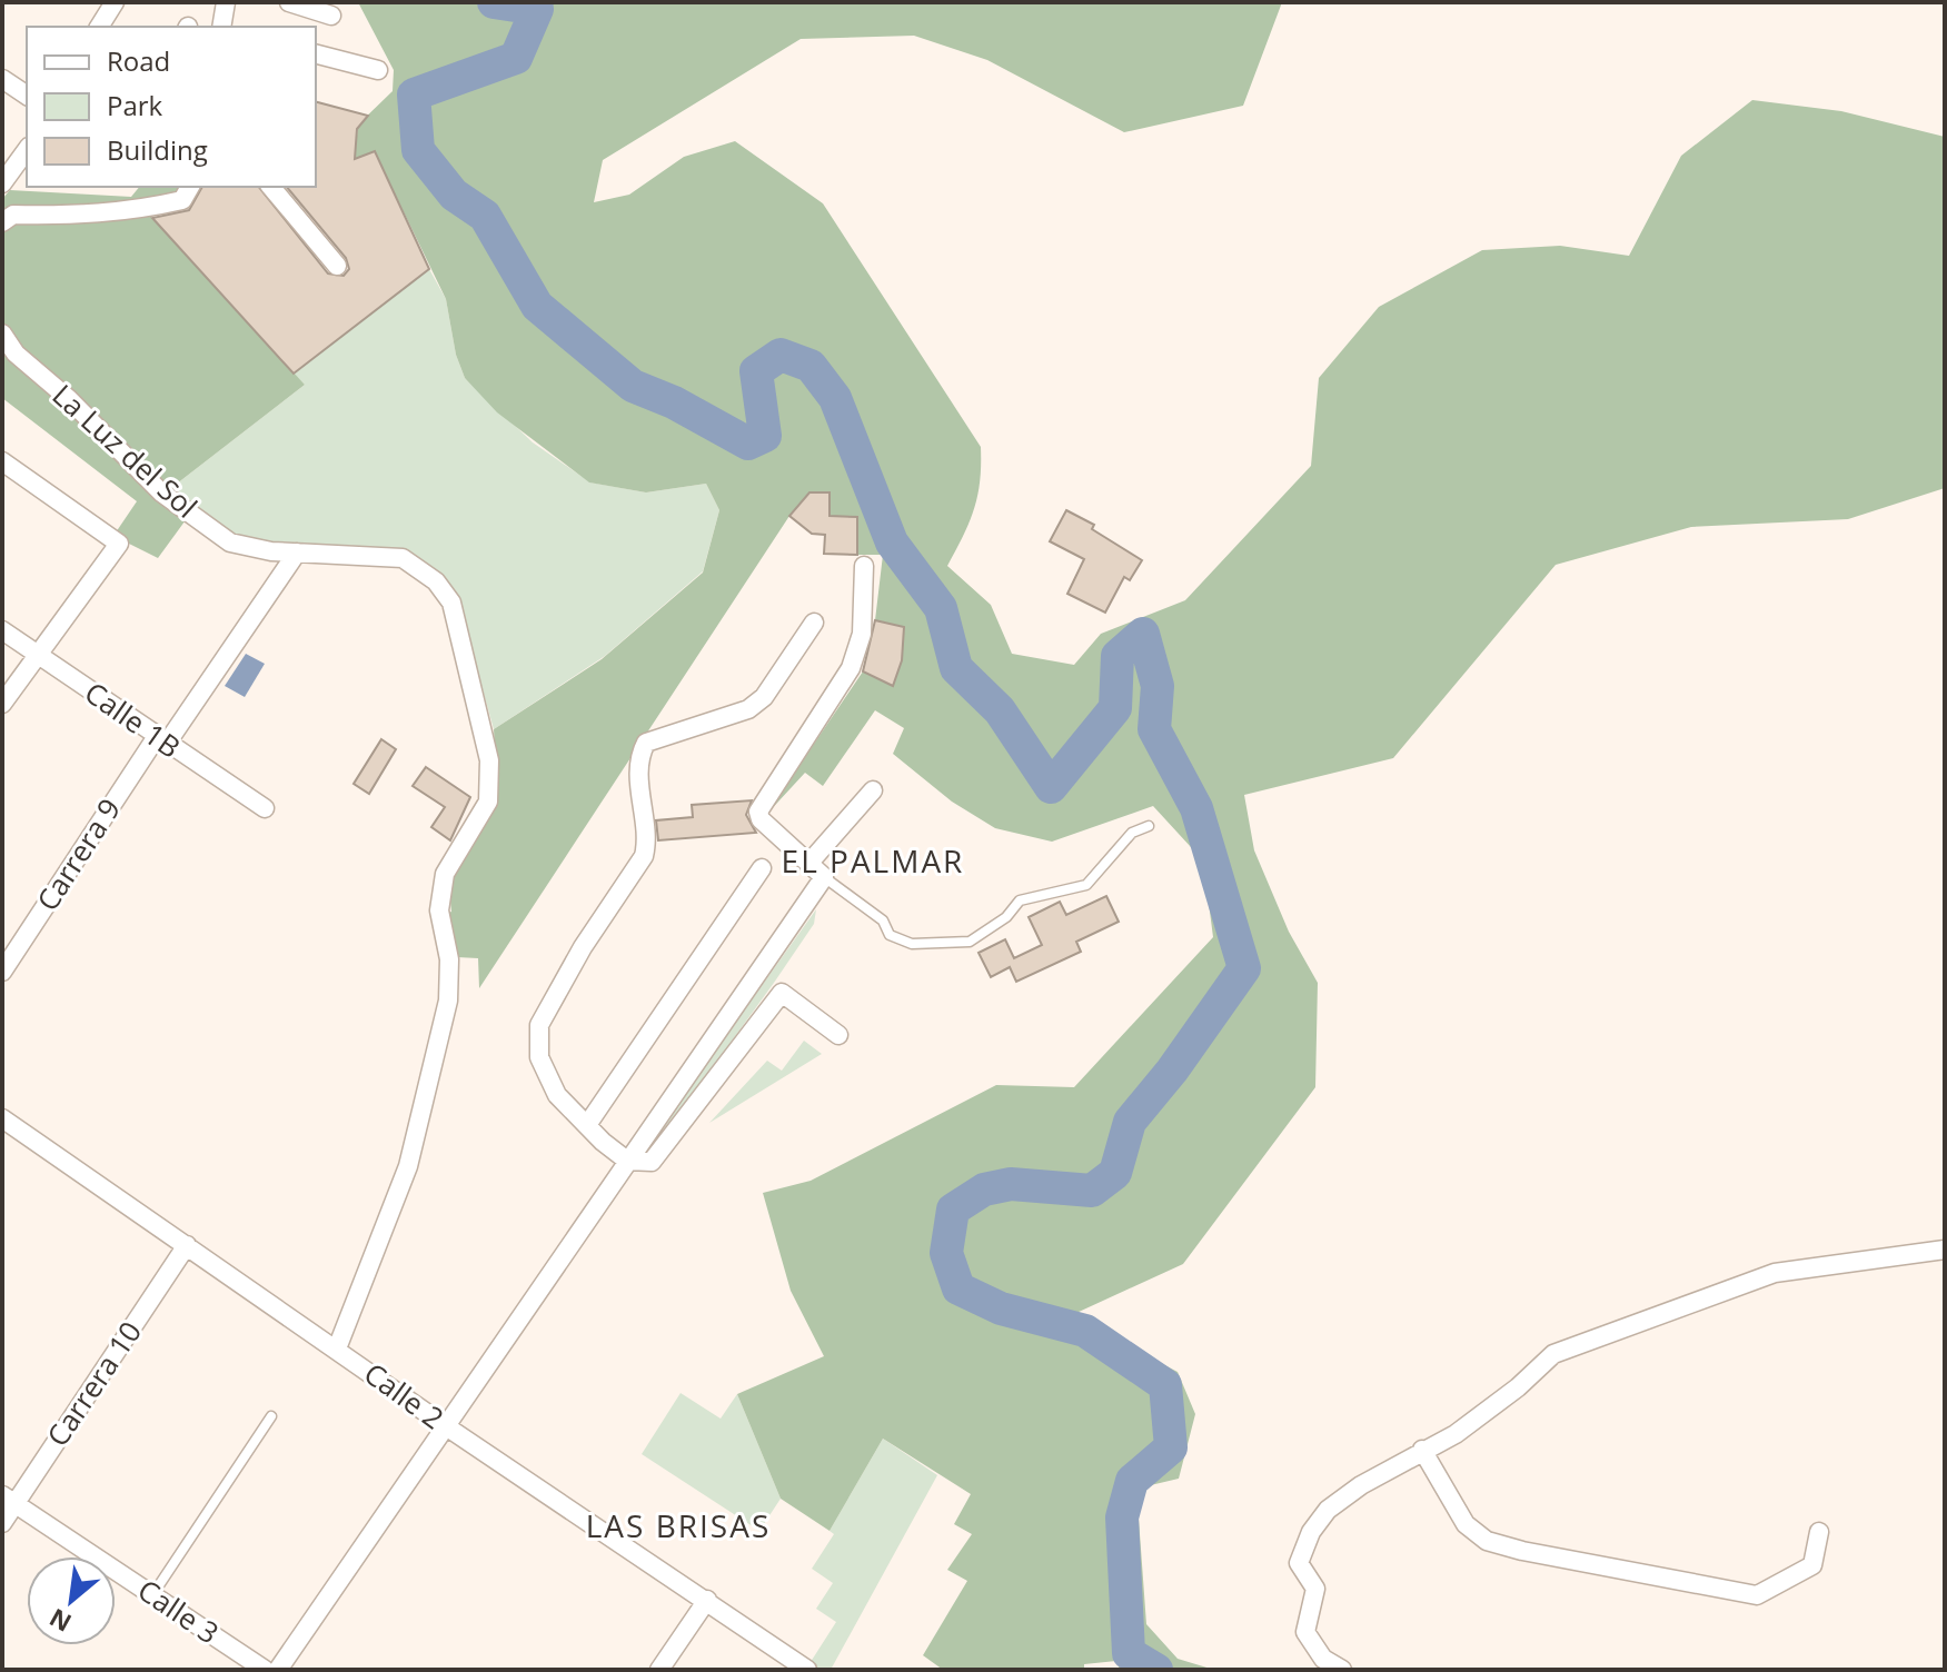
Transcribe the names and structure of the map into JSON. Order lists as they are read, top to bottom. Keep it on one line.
{"streets":{"street":["La Luz del Sol","Calle 1B","Carrera 9","Carrera 10","Calle 2","Calle 3"]},"crossings":[["La Luz del Sol","Carrera 9"],["La Luz del Sol","Calle 2"],["Calle 1B","Carrera 9"],["Carrera 10","Calle 2"],["Carrera 10","Calle 3"]],"districts":["EL PALMAR","LAS BRISAS"],"legend":["Road","Park","Building"],"north":"bottom left"}
